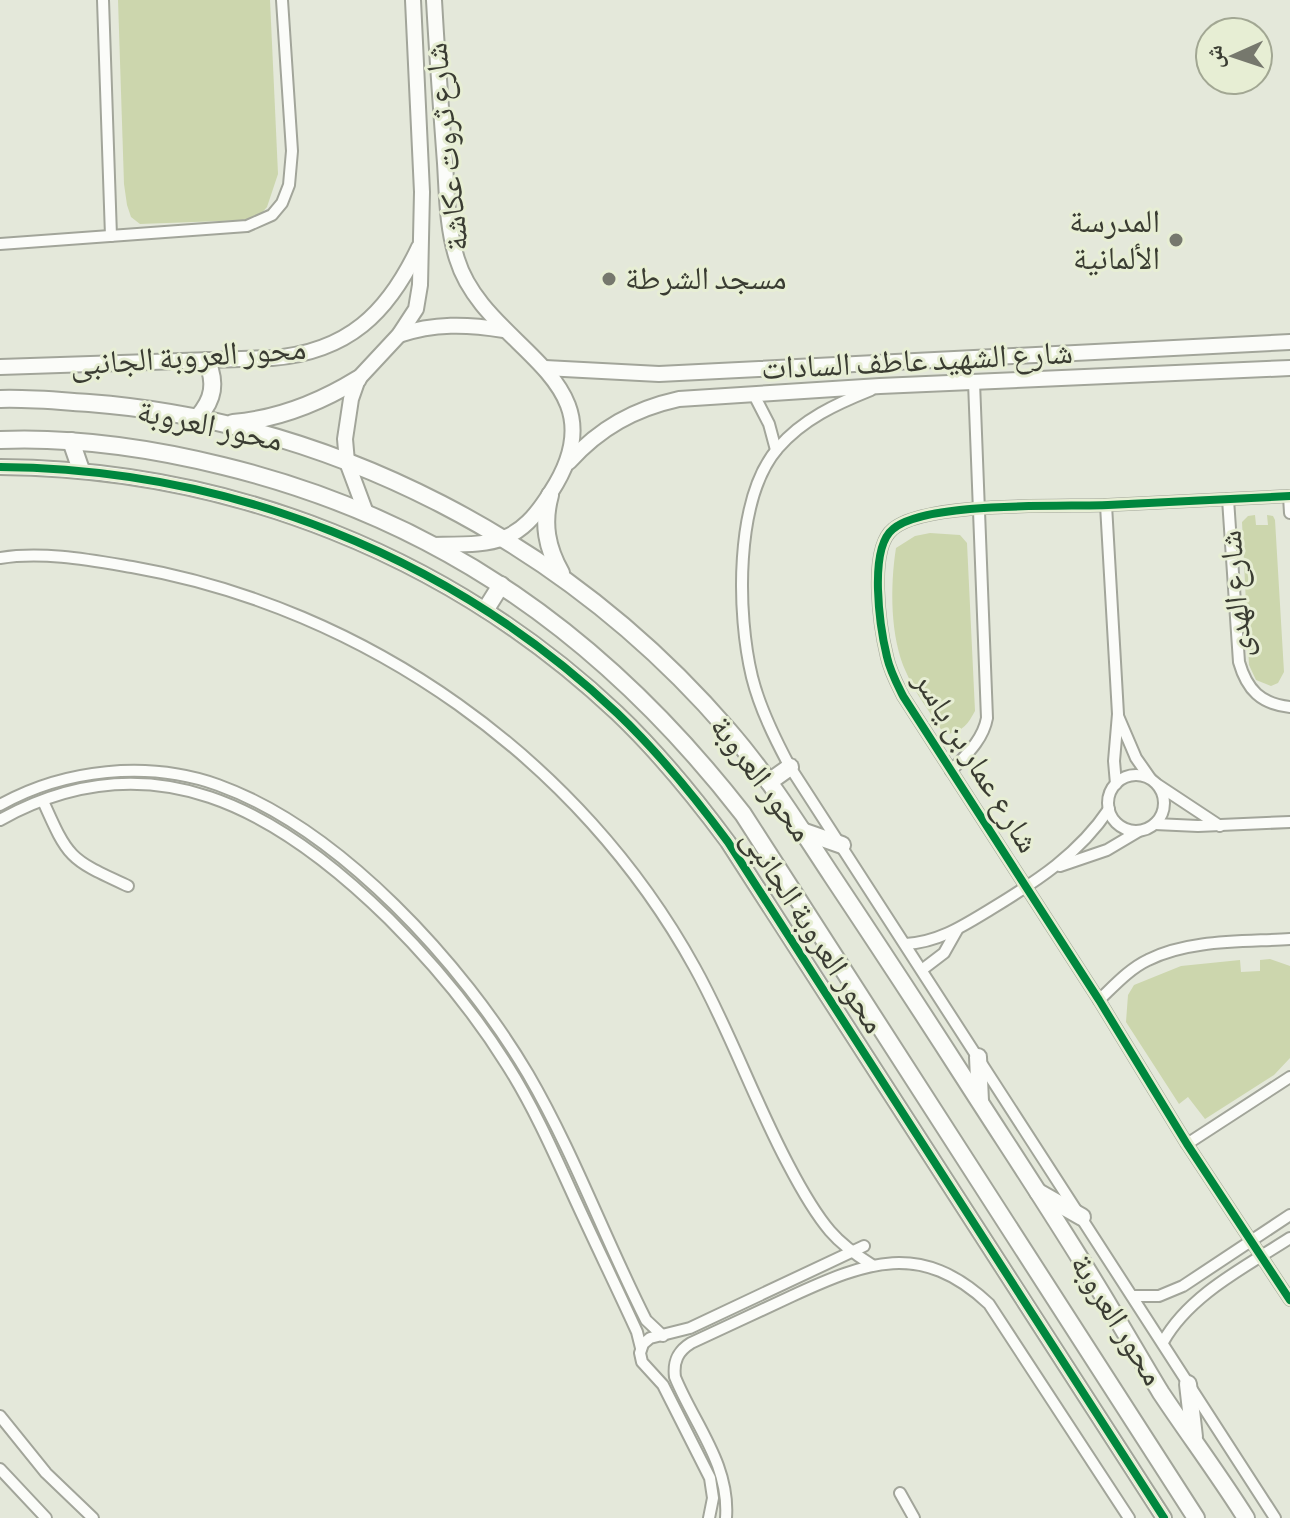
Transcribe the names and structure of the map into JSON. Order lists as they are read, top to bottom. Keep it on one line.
{"streets":{"main road":["محور العروبة"],"street":["شارع ثروت عكاشة","محور العروبة الجانبى","شارع الشهيد عاطف السادات","شارع الهدى","شارع عمار بن ياسر"]},"crossings":[["شارع ثروت عكاشة","محور العروبة الجانبى"],["شارع ثروت عكاشة","شارع الشهيد عاطف السادات"],["شارع ثروت عكاشة","محور العروبة"],["شارع الشهيد عاطف السادات","محور العروبة"],["شارع الهدى","شارع عمار بن ياسر"]],"places":["المدرسة الألمانية","مسجد الشرطة"],"north":"left"}
